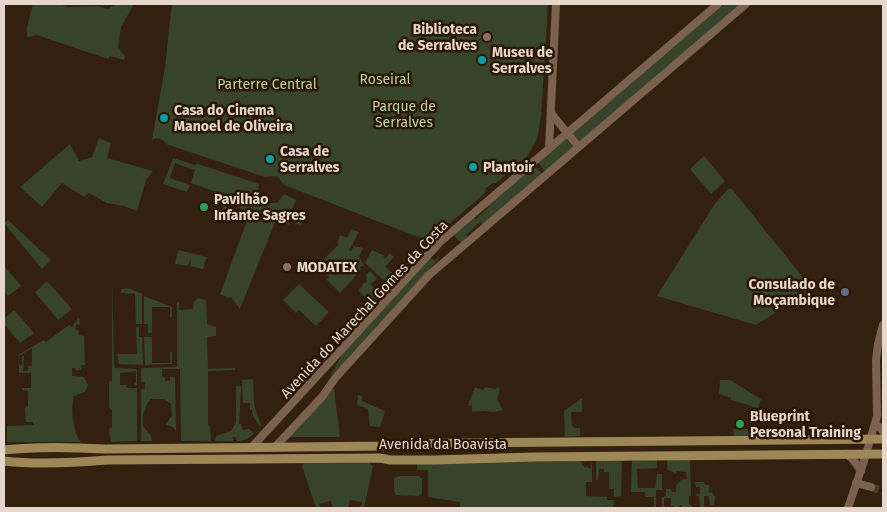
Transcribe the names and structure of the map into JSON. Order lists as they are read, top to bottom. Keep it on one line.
{"streets":{"main road":["Avenida do Marechal Gomes da Costa","Avenida da Boavista"]},"crossings":[["Avenida do Marechal Gomes da Costa","Avenida da Boavista"]],"parks":["Roseiral","Parterre Central","Parque de Serralves"],"places":["Biblioteca de Serralves","Museu de Serralves","Casa do Cinema Manoel de Oliveira","Casa de Serralves","Plantoir","Pavilhão Infante Sagres","MODATEX","Consulado de Moçambique","Blueprint Personal Training"]}
